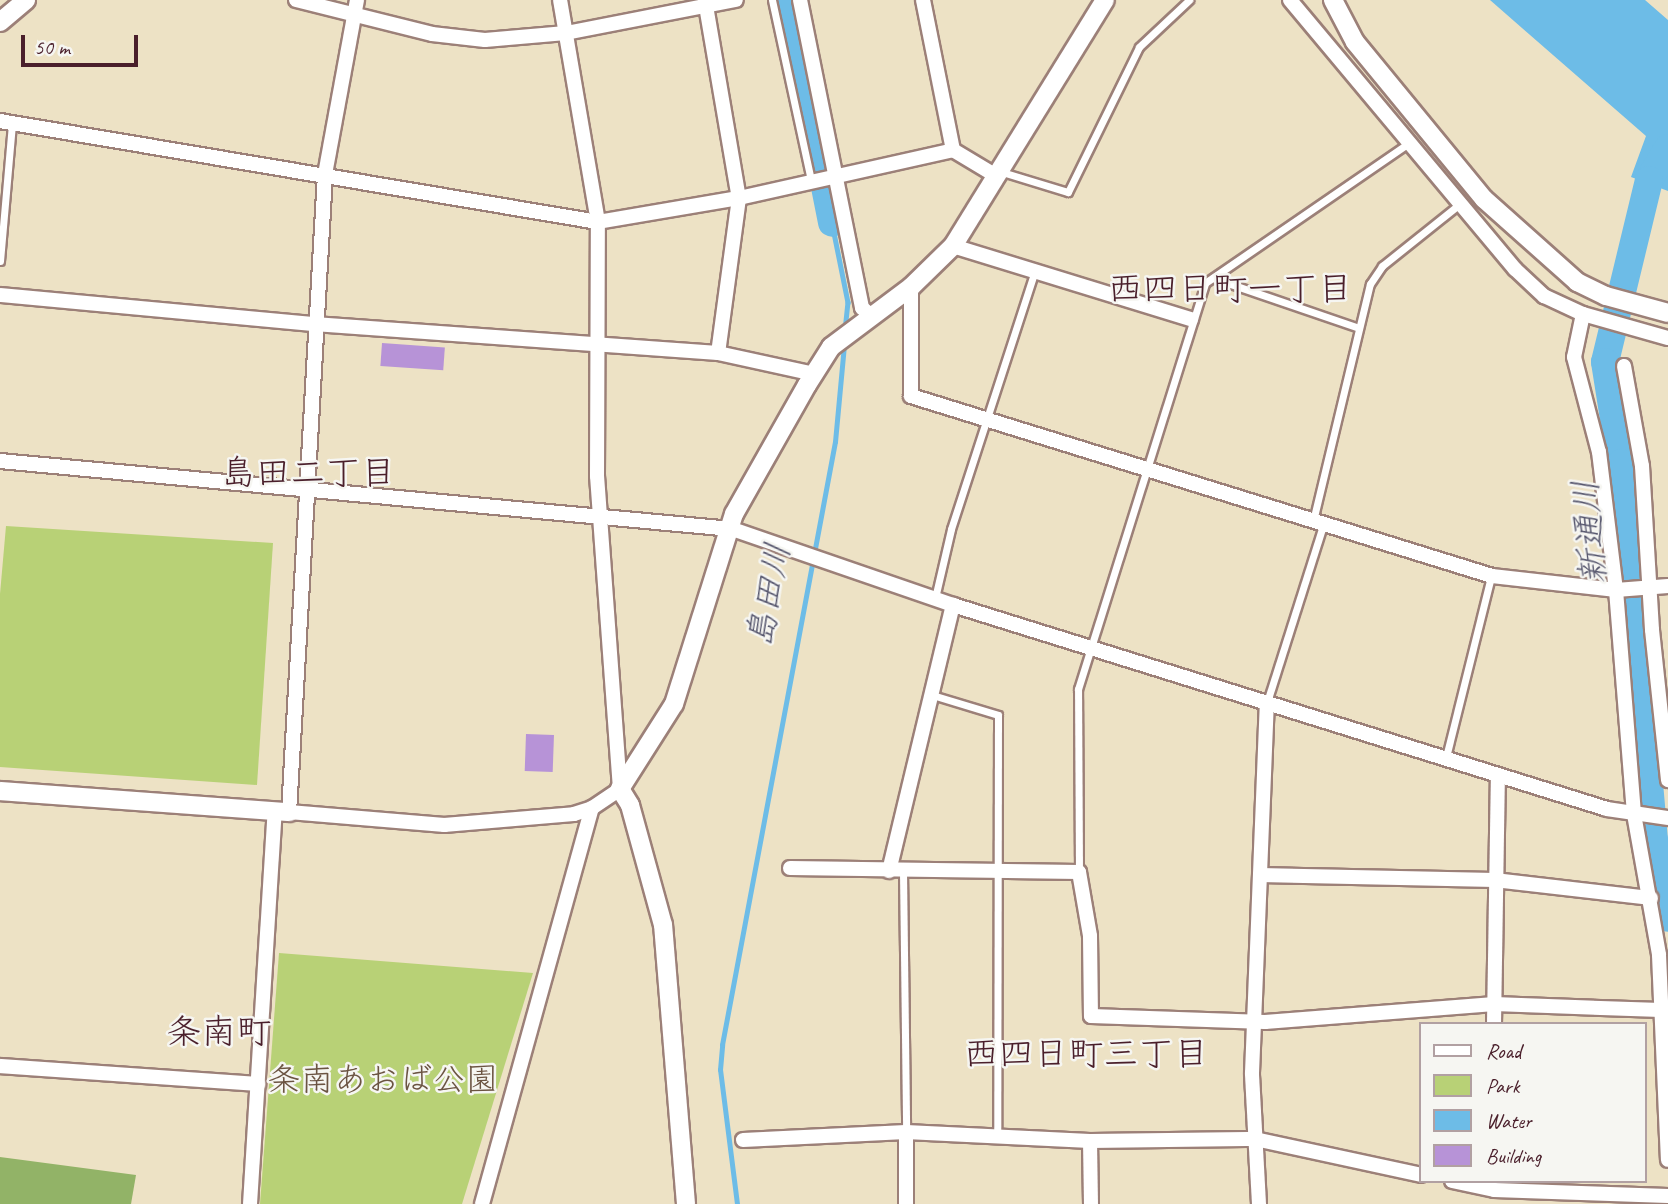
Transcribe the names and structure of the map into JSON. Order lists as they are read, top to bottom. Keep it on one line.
{"districts":["西四日町一丁目","島田二丁目","条南町","西四日町三丁目"],"water":["新通川","島田川"],"parks":["条南あおば公園"],"legend":["Road","Park","Water","Building"],"scale_bar":"50 m"}
